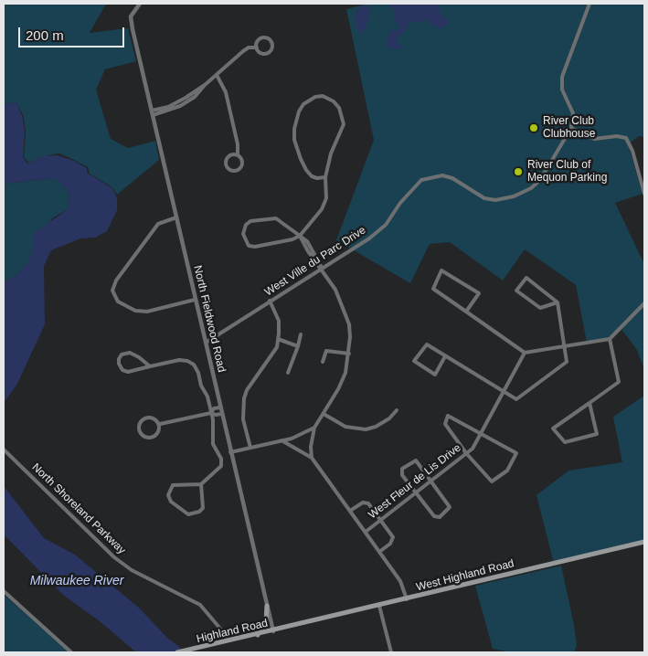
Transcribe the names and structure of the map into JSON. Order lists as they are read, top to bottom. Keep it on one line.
{"streets":{"main road":["West Highland Road","Highland Road"],"street":["West Ville du Parc Drive","North Fieldwood Road","West Fleur de Lis Drive","North Shoreland Parkway"]},"crossings":[["West Ville du Parc Drive","North Fieldwood Road"],["North Fieldwood Road","Highland Road"],["North Shoreland Parkway","Highland Road"],["West Highland Road","Highland Road"]],"water":["Milwaukee River"],"places":["River Club Clubhouse","River Club of Mequon Parking"],"scale_bar":"200 m"}
